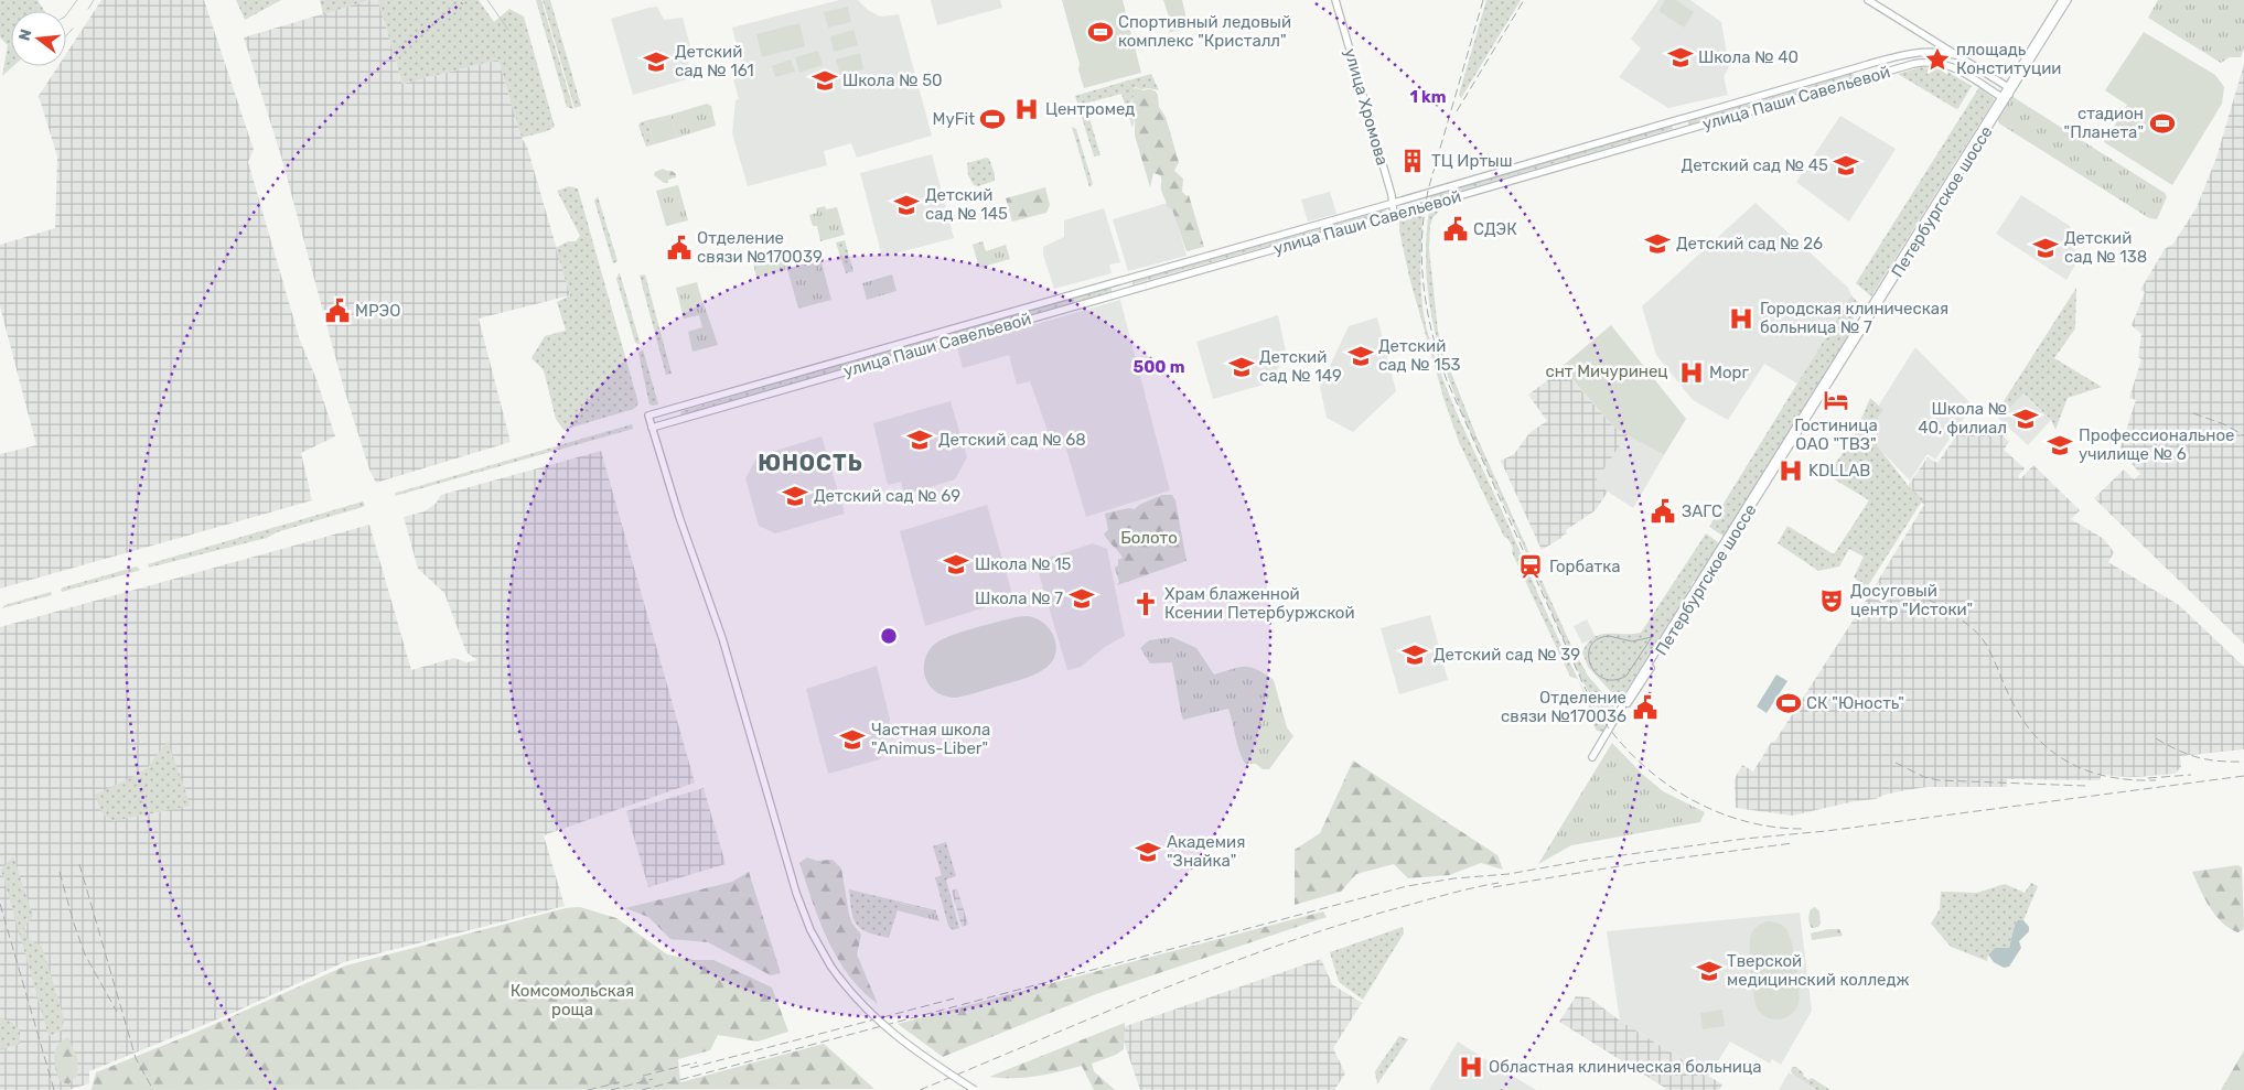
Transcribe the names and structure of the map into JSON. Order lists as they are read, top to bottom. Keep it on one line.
{"streets":{"main road":["улица Паши Савельевой","улица Хромова","Петербургское шоссе"]},"crossings":[["улица Паши Савельевой","улица Хромова"],["улица Паши Савельевой","Петербургское шоссе"]],"districts":["ЮНОСТЬ"],"parks":["снт Мичуринец","Болото","Комсомольская роща"],"places":{"sports":["Спортивный ледовый комплекс \"Кристалл\"","MyFit","стадион \"Планета\"","СК \"Юность\""],"school or university":["Школа № 40","Детский сад № 161","Школа № 50","Детский сад № 45","Детский сад № 145","Детский сад № 26","Детский сад № 138","Детский сад № 153","Детский сад № 149","Школа № 40, филиал","Детский сад № 68","Профессиональное училище № 6","Детский сад № 69","Школа № 15","Школа № 7","Детский сад № 39","Частная школа \"Animus-Liber\"","Академия \"Знайка\"","Тверской медицинский колледж"],"place":["площадь Конституции"],"hospital":["Центромед","Городская клиническая больница № 7","Морг","KDLLAB","Областная клиническая больница"],"building":["ТЦ Иртыш"],"public building":["СДЭК","Отделение связи №170039","МРЭО","ЗАГС","Отделение связи №170036"],"hotel":["Гостиница ОАО \"ТВЗ\""],"station":["Горбатка"],"theatre":["Досуговый центр \"Истоки\""],"church":["Храм блаженной Ксении Петербуржской"]},"north":"left","rings":["1 km","500 m"]}
